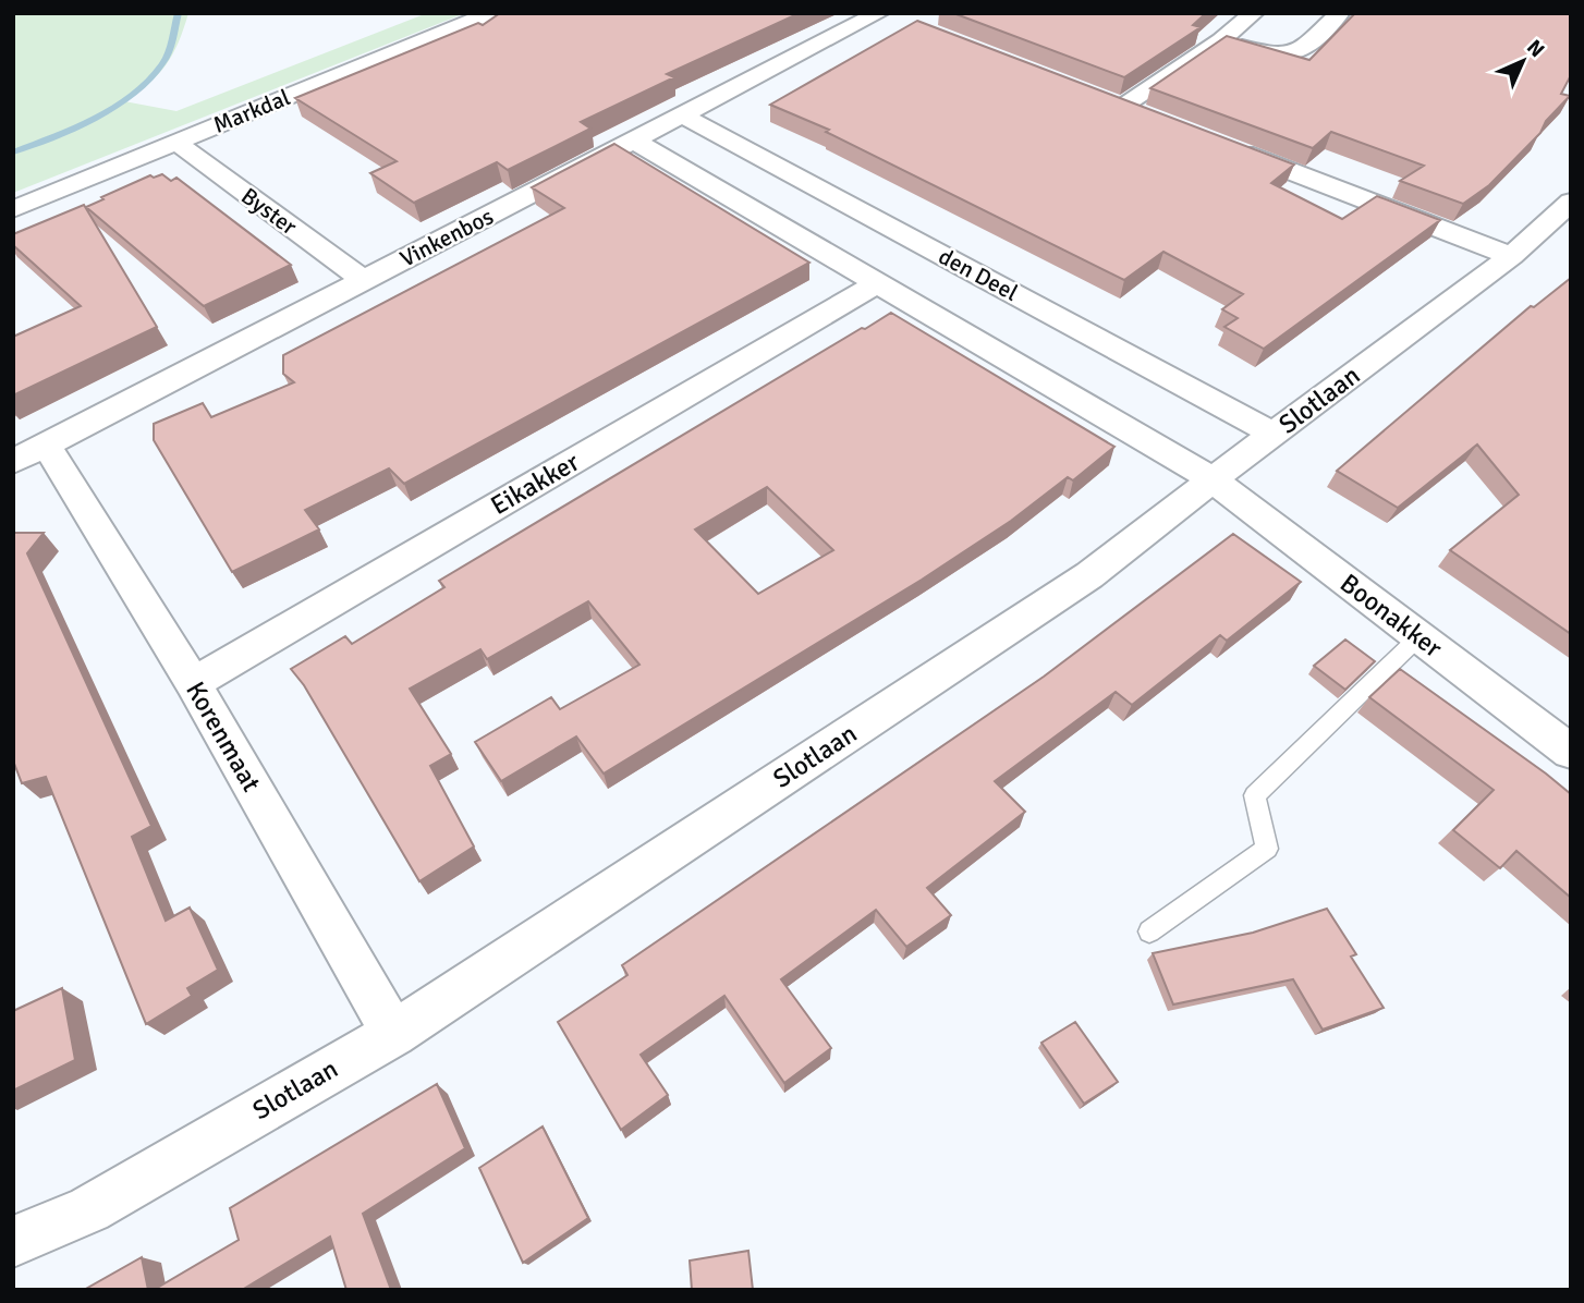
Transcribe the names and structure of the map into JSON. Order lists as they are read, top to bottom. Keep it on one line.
{"streets":{"street":["Markdal","Byster","Vinkenbos","den Deel","Slotlaan","Eikakker","Boonakker","Korenmaat"]},"crossings":[["Markdal","Byster"],["Byster","Vinkenbos"],["Vinkenbos","den Deel"],["Vinkenbos","Korenmaat"],["den Deel","Slotlaan"],["Slotlaan","Boonakker"],["Slotlaan","Korenmaat"],["Eikakker","Korenmaat"]],"north":"top right"}
